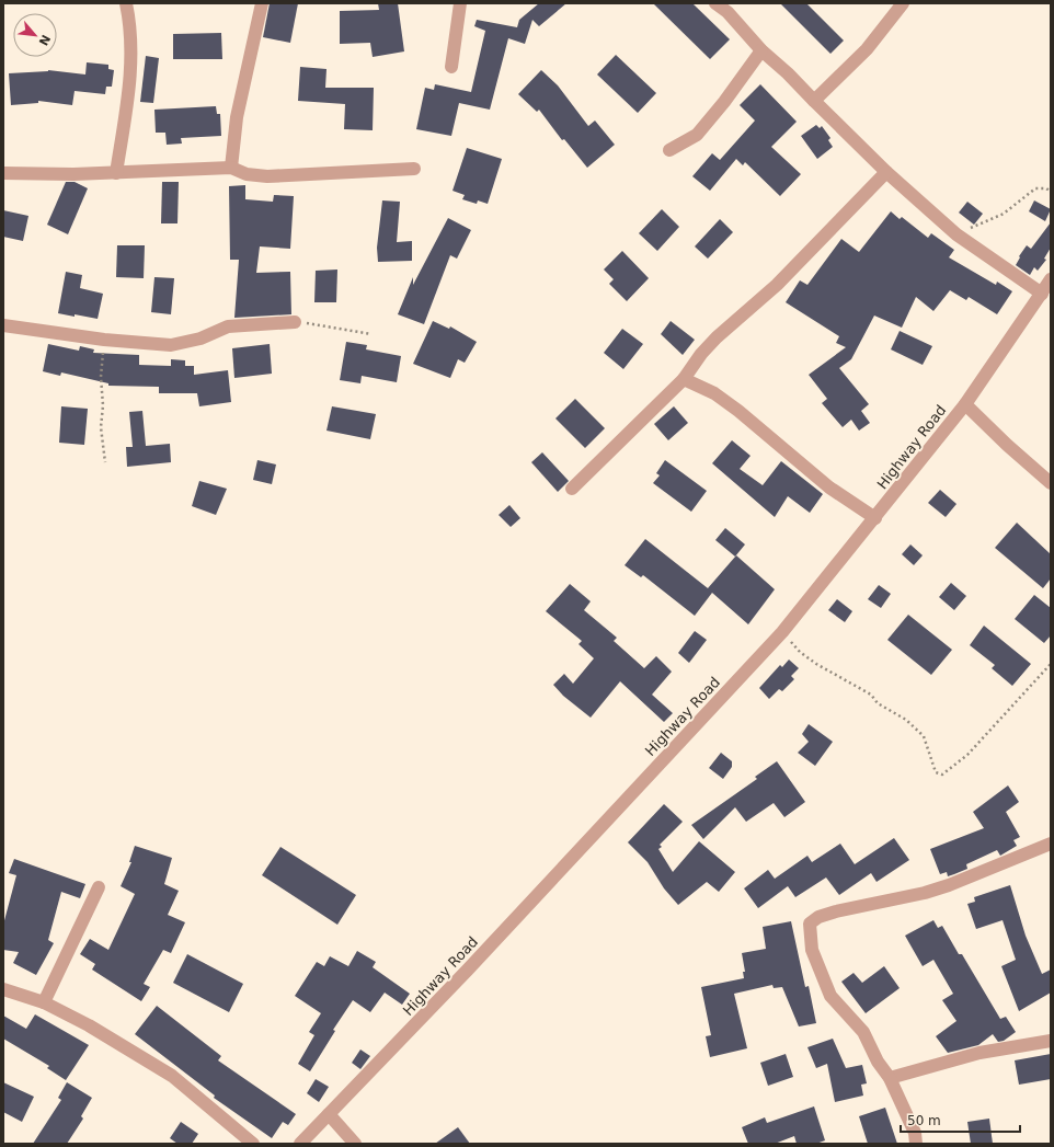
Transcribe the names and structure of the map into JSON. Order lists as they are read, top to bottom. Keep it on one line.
{"streets":{"street":["Highway Road"]},"scale_bar":"50 m","north":"bottom right"}
